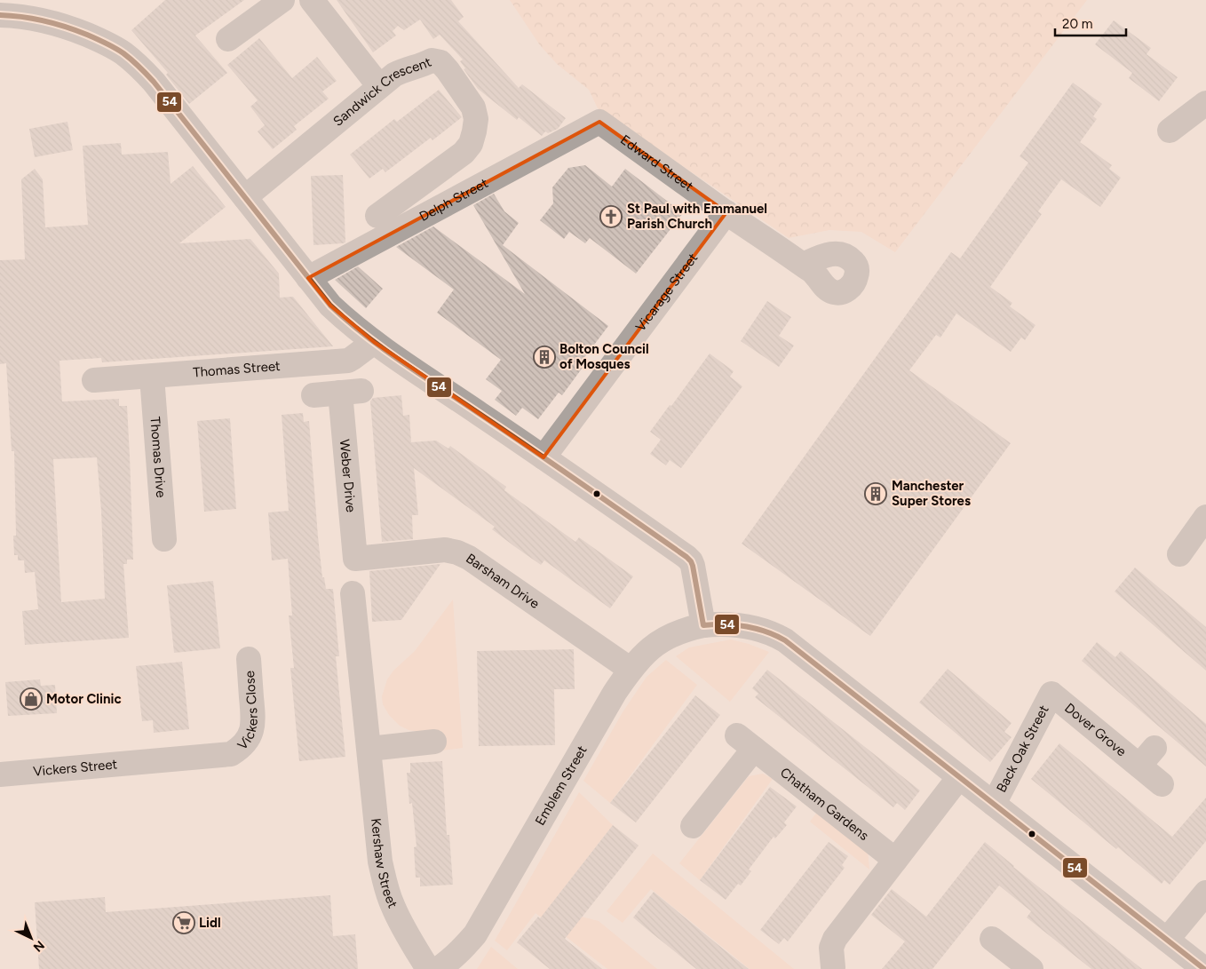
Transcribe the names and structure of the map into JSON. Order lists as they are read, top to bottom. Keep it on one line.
{"streets":{"street":["Sandwick Crescent","Edward Street","Delph Street","Vicarage Street","Thomas Street","Thomas Drive","Weber Drive","Barsham Drive","Vickers Close","Dover Grove","Back Oak Street","Vickers Street","Emblem Street","Chatham Gardens","Kershaw Street"]},"crossings":[["Edward Street","Delph Street"],["Edward Street","Vicarage Street"],["Thomas Street","Thomas Drive"],["Weber Drive","Barsham Drive"],["Barsham Drive","Emblem Street"],["Vickers Close","Vickers Street"],["Dover Grove","Back Oak Street"],["Back Oak Street","Emblem Street"]],"places":{"church":["St Paul with Emmanuel Parish Church"],"building":["Bolton Council of Mosques","Manchester Super Stores"],"shop":["Motor Clinic"],"supermarket":["Lidl"]},"lines":["transit line 54"],"scale_bar":"20 m","north":"bottom right"}
